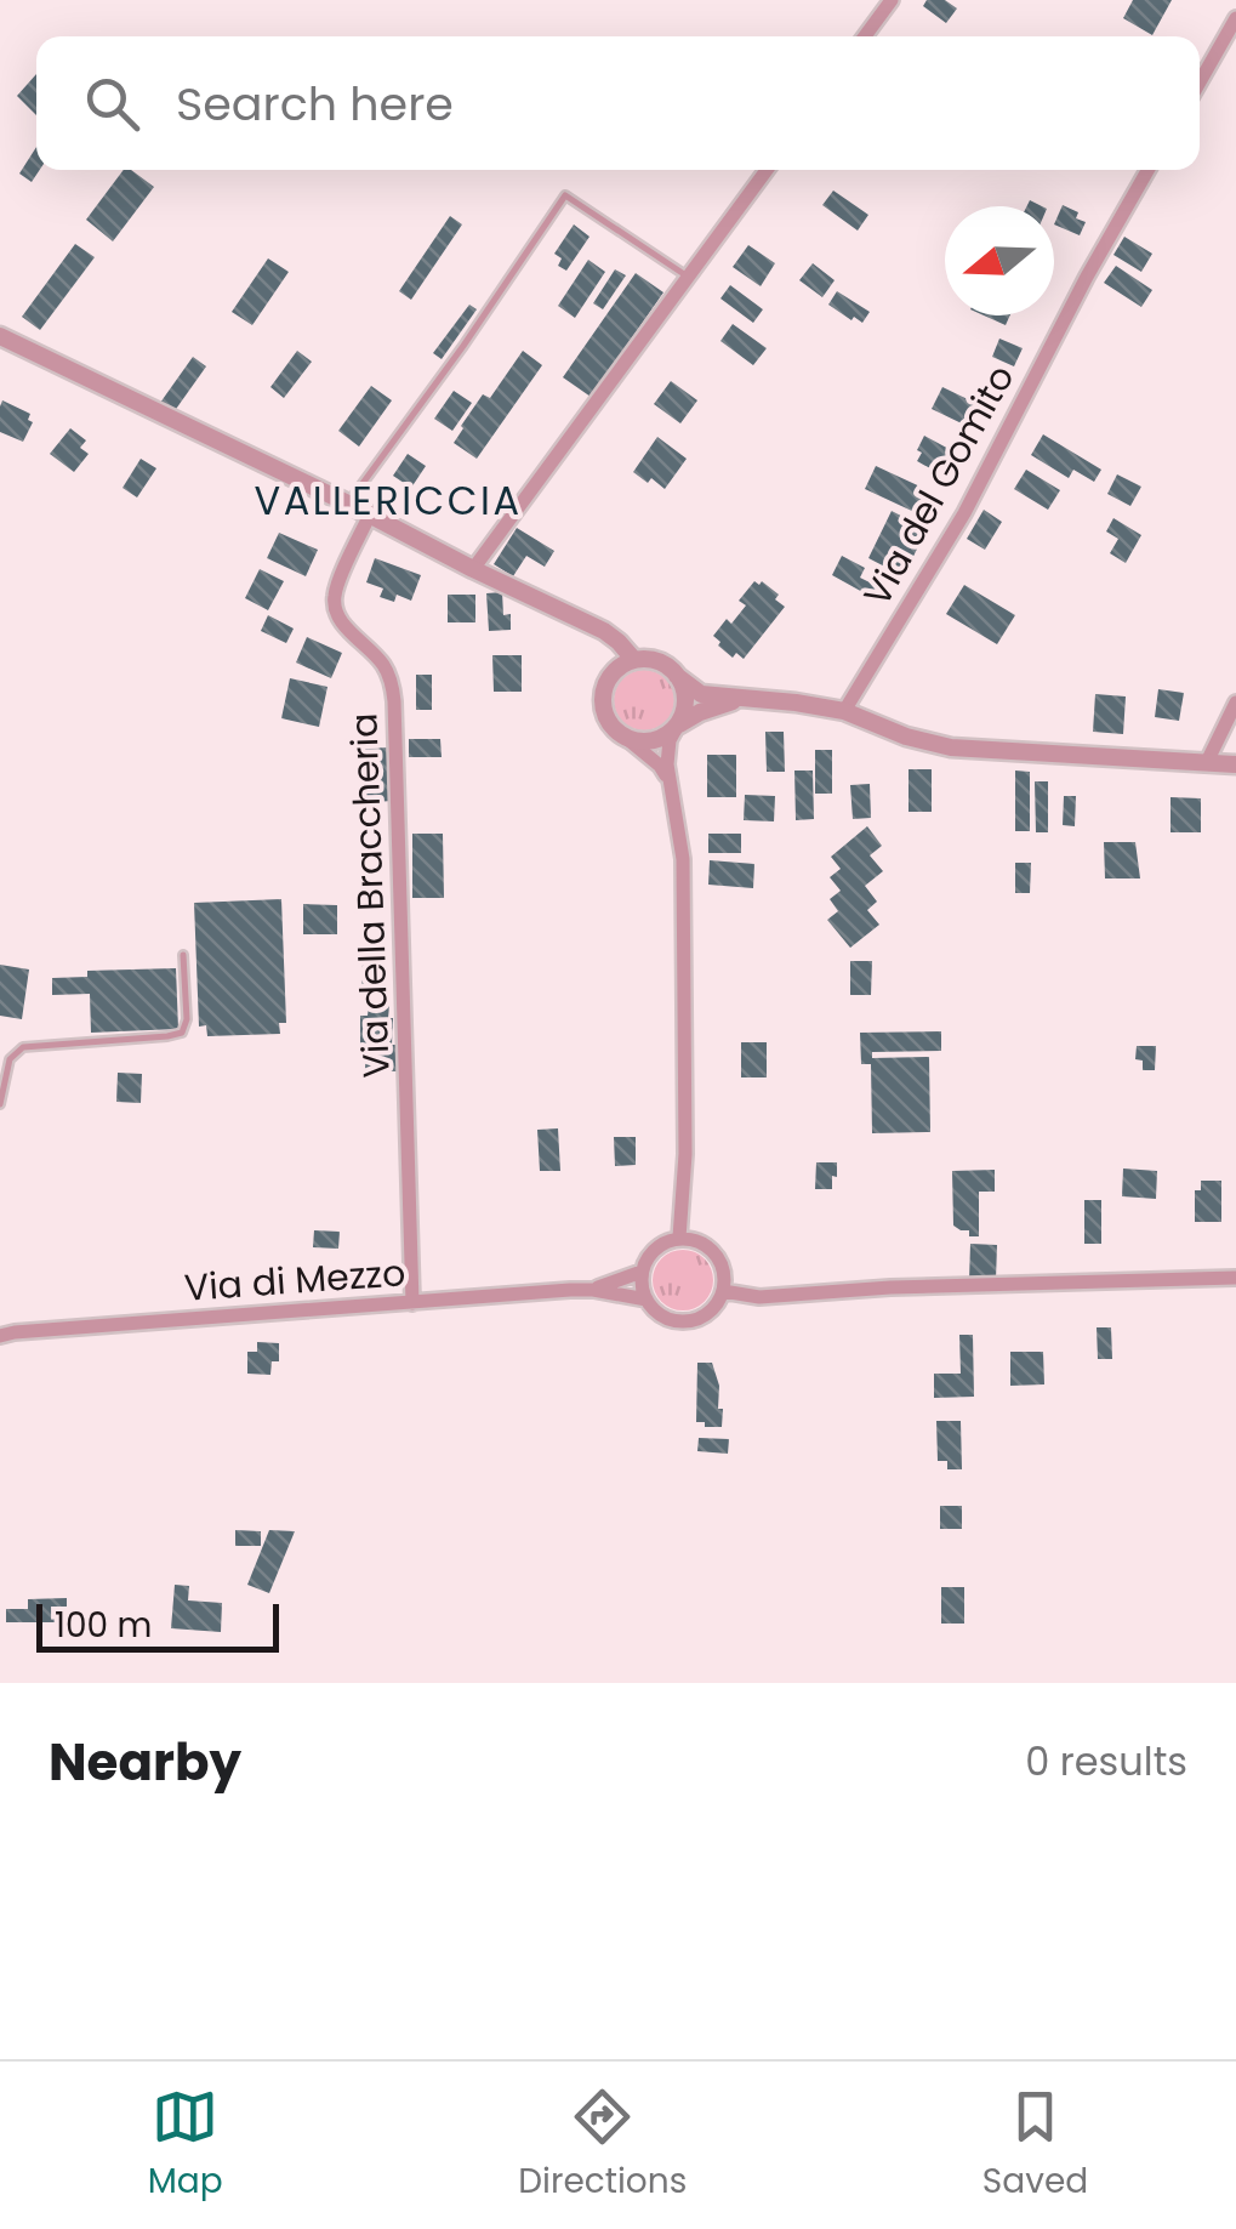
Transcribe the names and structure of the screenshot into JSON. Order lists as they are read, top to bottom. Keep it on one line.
{"streets":{"street":["Via del Gomito","Via della Braccheria","Via di Mezzo"]},"crossings":[["Via della Braccheria","Via di Mezzo"]],"districts":["VALLERICCIA"],"scale_bar":"100 m","north":"left","page":{"search":"Search here","scale":"100 m","heading":["Nearby","0 results"],"nav":["Map","Directions","Saved"]}}
